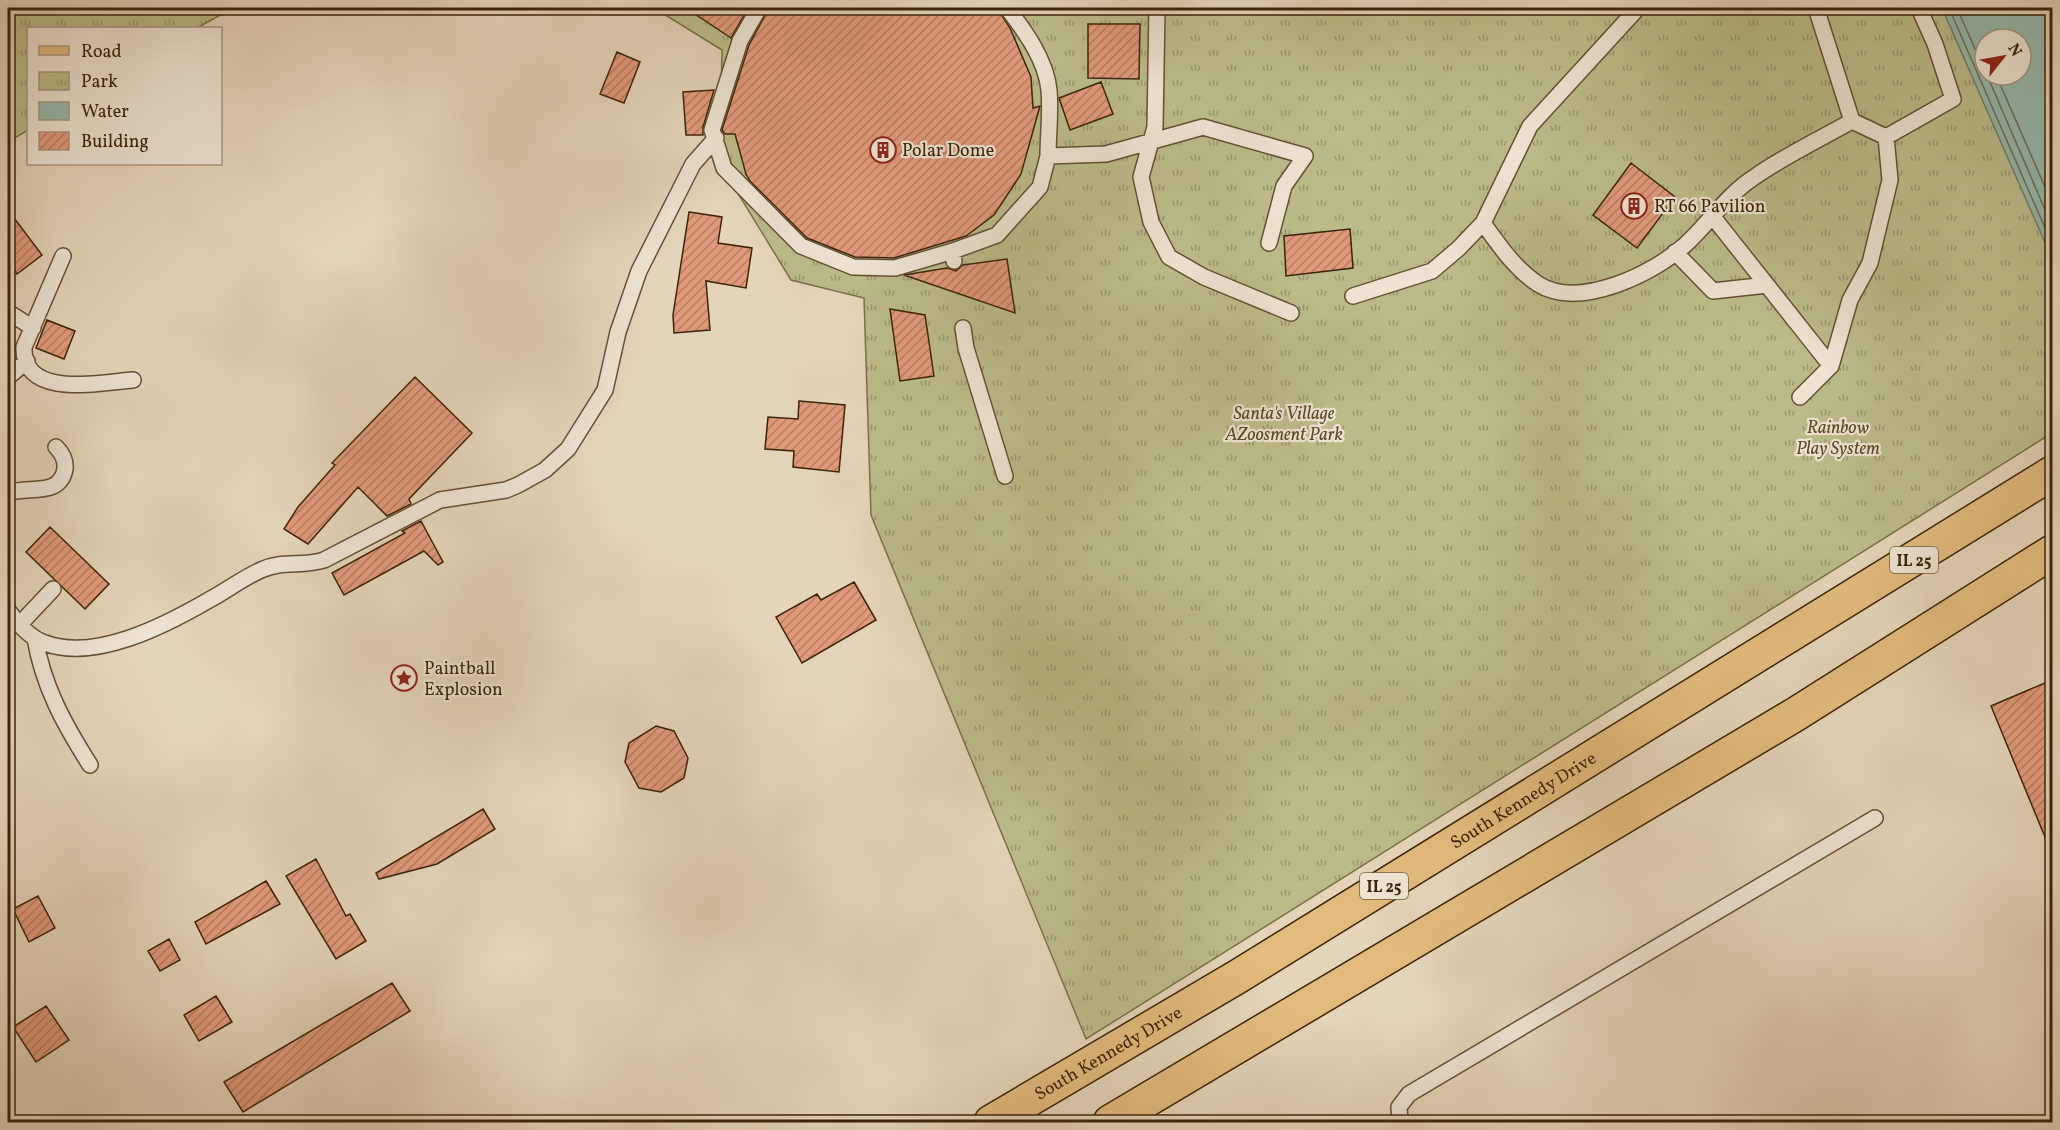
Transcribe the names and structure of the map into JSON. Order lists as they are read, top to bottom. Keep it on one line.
{"streets":{"main road":["IL 25","South Kennedy Drive"]},"parks":["Santa's Village AZoosment Park","Rainbow Play System"],"places":{"building":["Polar Dome","RT 66 Pavilion"],"place":["Paintball Explosion"]},"legend":["Road","Park","Water","Building"],"north":"top right"}
